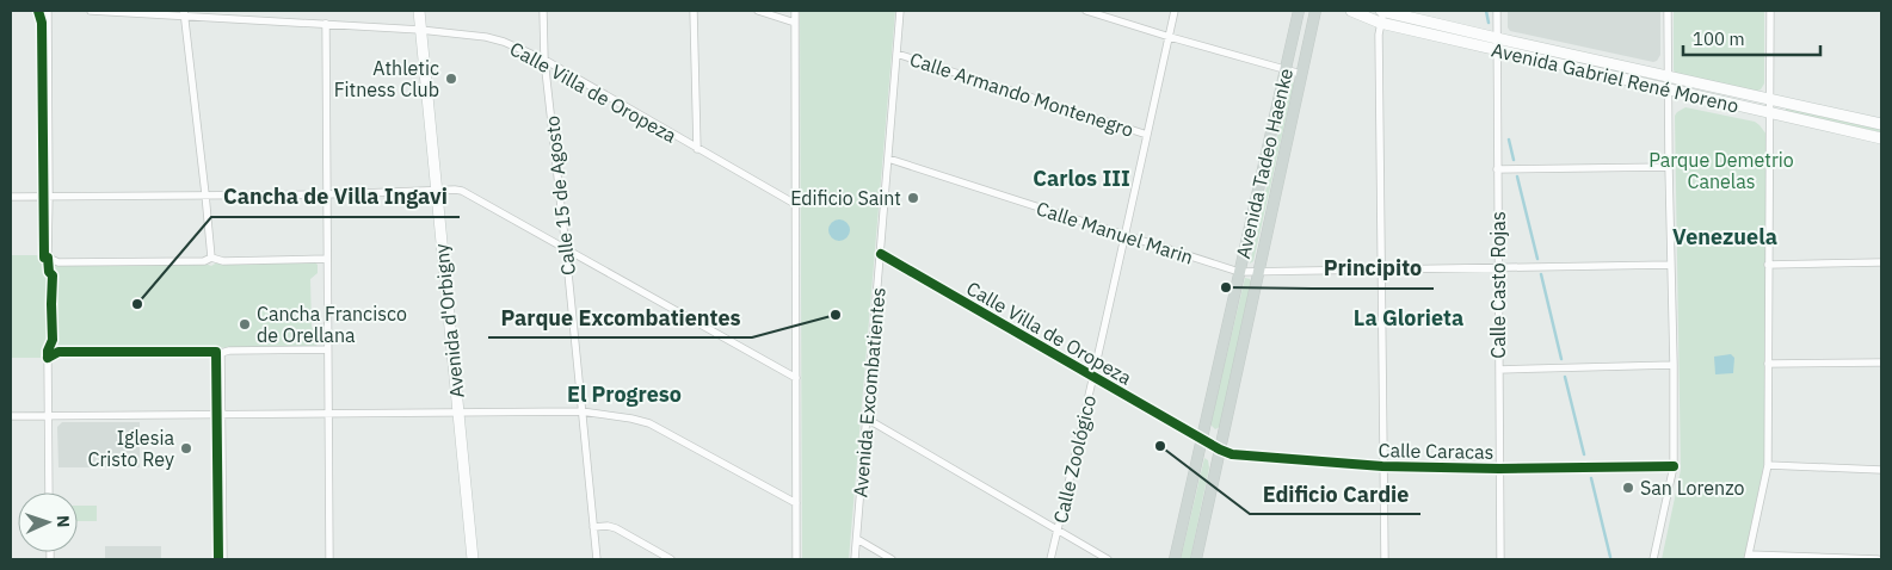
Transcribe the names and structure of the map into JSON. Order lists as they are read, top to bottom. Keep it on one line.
{"streets":{"main road":["Avenida Tadeo Haenke"],"street":["Avenida Gabriel René Moreno","Calle Villa de Oropeza","Calle Armando Montenegro","Calle 15 de Agosto","Calle Manuel Marin","Calle Casto Rojas","Avenida d'Orbigny","Avenida Excombatientes","Calle Caracas","Calle Zoológico"]},"crossings":[["Avenida Gabriel René Moreno","Calle Casto Rojas"],["Calle Villa de Oropeza","Avenida Tadeo Haenke"],["Calle Villa de Oropeza","Calle 15 de Agosto"],["Calle Villa de Oropeza","Avenida d'Orbigny"],["Calle Villa de Oropeza","Avenida Excombatientes"],["Calle Villa de Oropeza","Calle Caracas"],["Calle Villa de Oropeza","Calle Zoológico"],["Calle Armando Montenegro","Avenida Excombatientes"],["Calle Armando Montenegro","Calle Zoológico"],["Avenida Tadeo Haenke","Calle Manuel Marin"],["Avenida Tadeo Haenke","Calle Caracas"],["Calle Manuel Marin","Calle Casto Rojas"],["Calle Manuel Marin","Avenida Excombatientes"],["Calle Manuel Marin","Calle Zoológico"],["Calle Casto Rojas","Calle Caracas"]],"districts":["Carlos III","Venezuela","La Glorieta","El Progreso"],"parks":["Parque Demetrio Canelas"],"places":["Athletic Fitness Club","Edificio Saint","Principito","Cancha de Villa Ingavi","Parque Excombatientes","Cancha Francisco de Orellana","Edificio Cardie","Iglesia Cristo Rey","San Lorenzo"],"scale_bar":"100 m","north":"right"}
